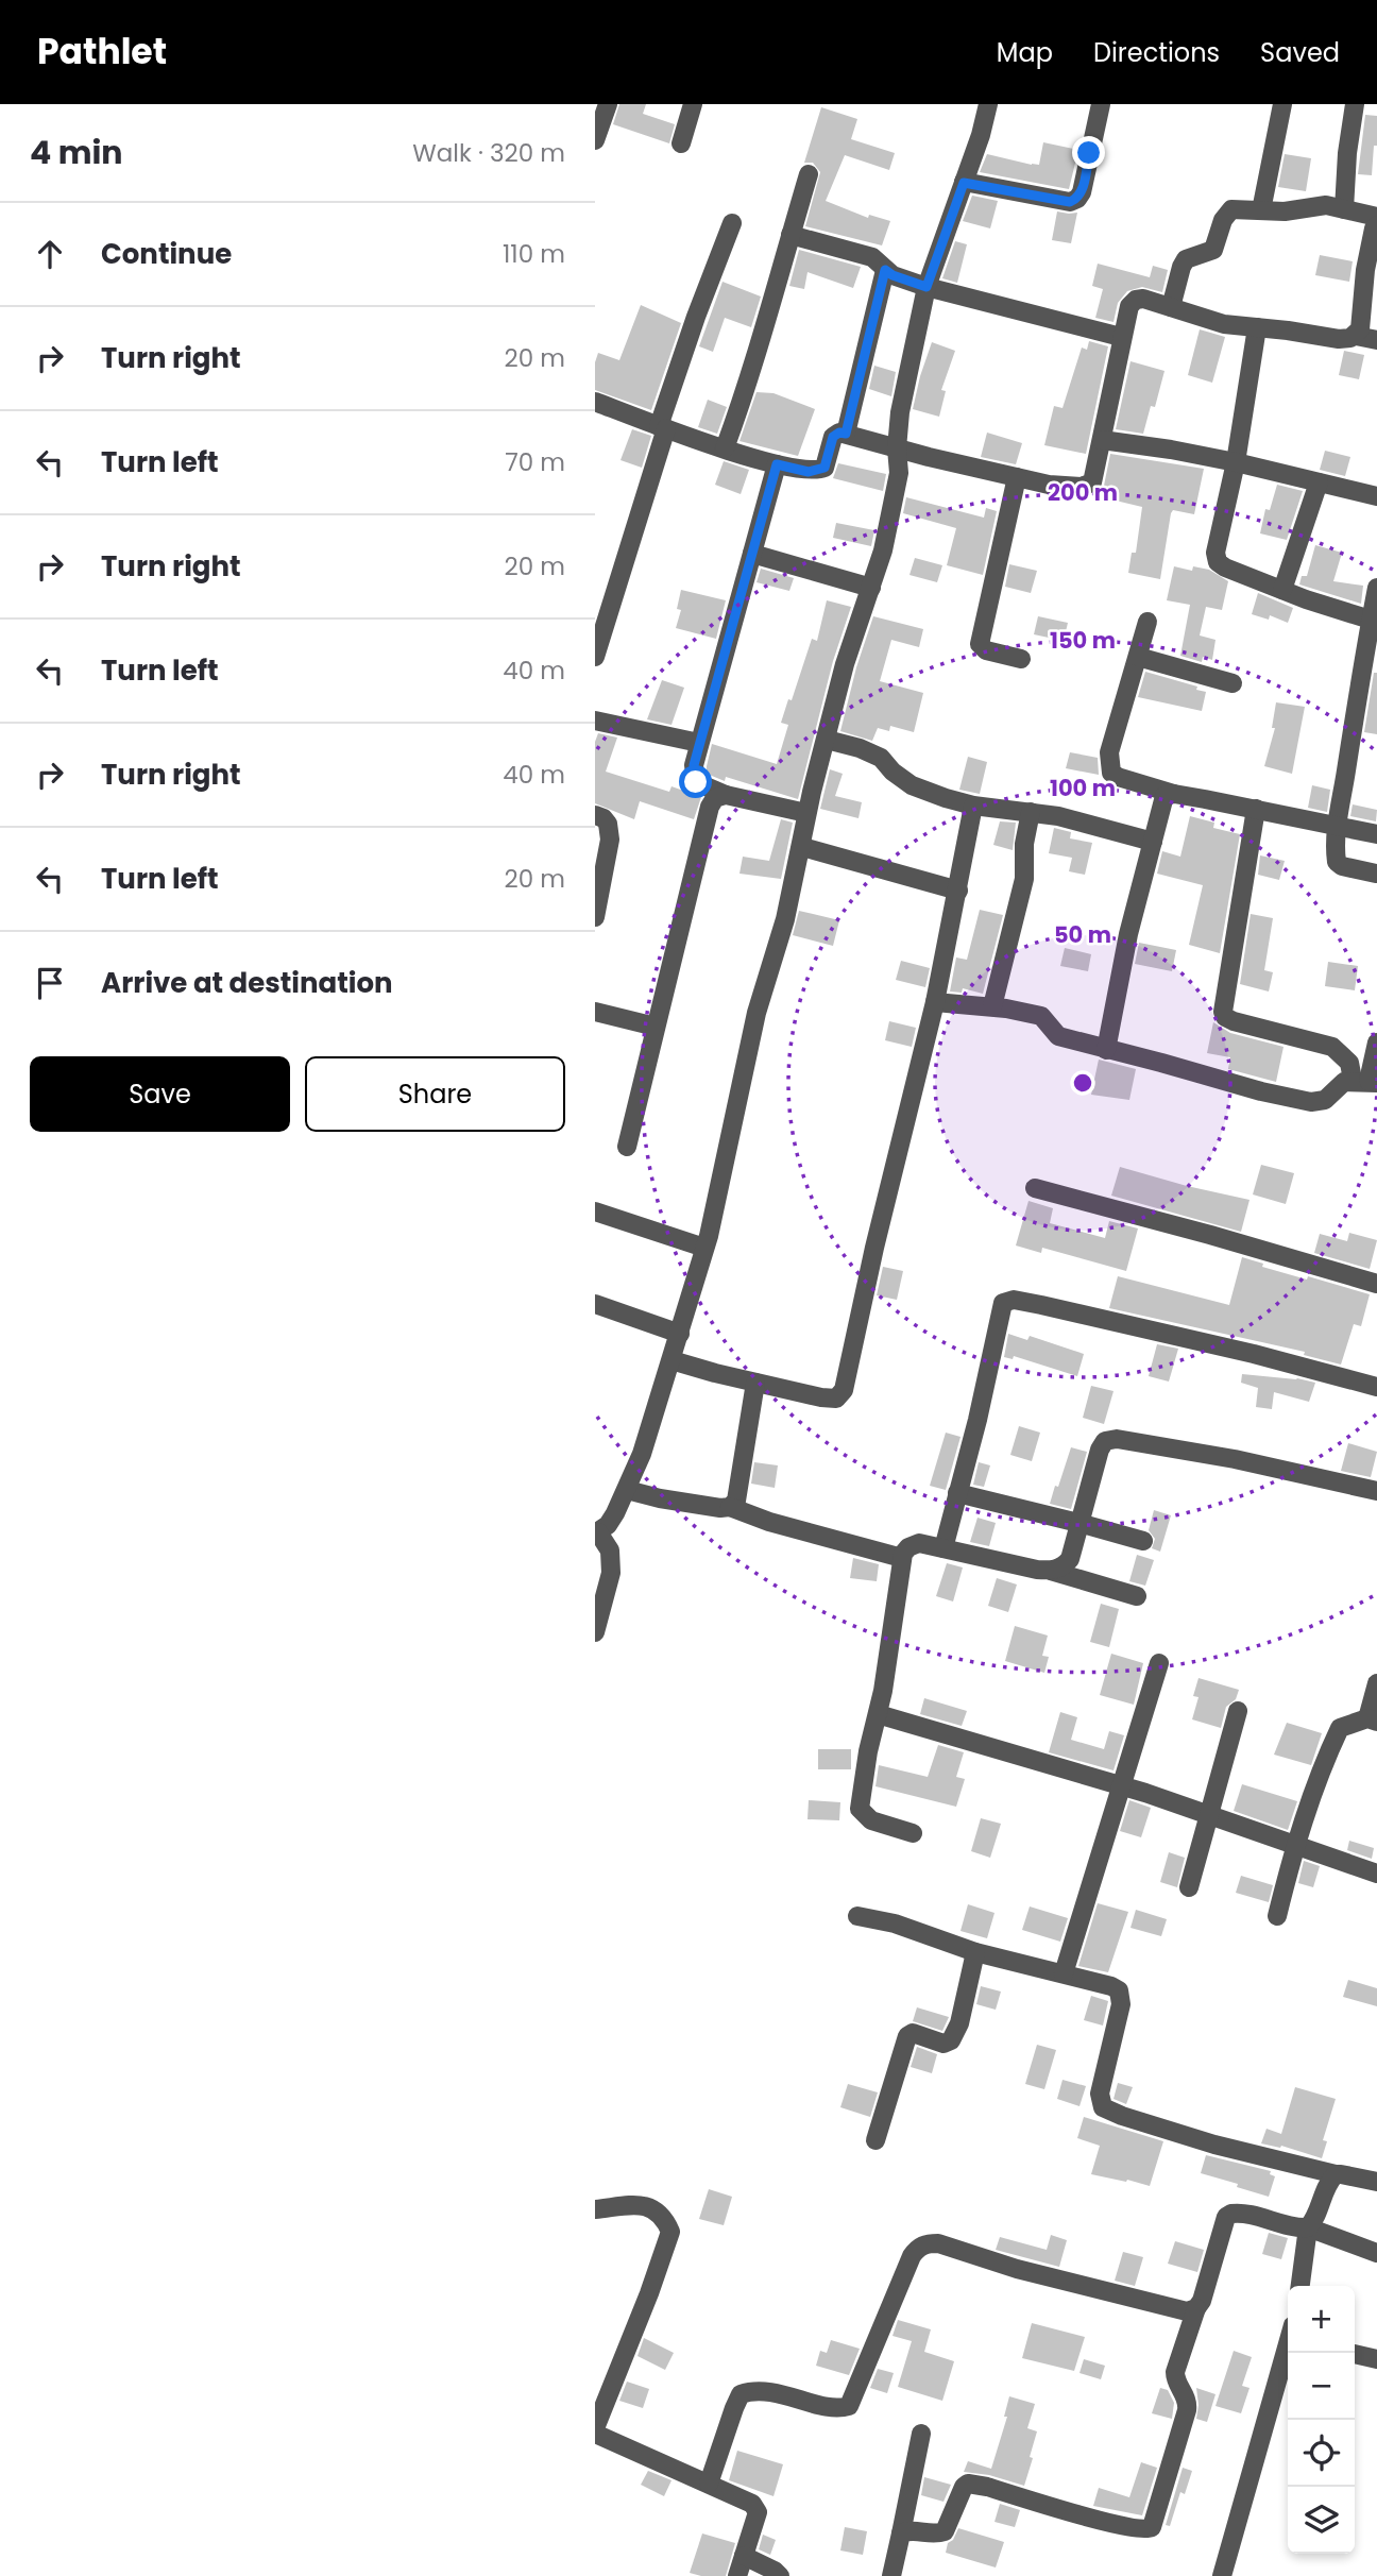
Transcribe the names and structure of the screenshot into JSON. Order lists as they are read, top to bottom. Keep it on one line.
{"page":{"header":"Pathlet","nav":["Map","Directions","Saved"],"heading":["4 min","Walk · 320 m"],"list":[["Continue","110 m"],["Turn right","20 m"],["Turn left","70 m"],["Turn right","20 m"],["Turn left","40 m"],["Turn right","40 m"],["Turn left","20 m"],"Arrive at destination"],"buttons":["Save","Share"],"map_buttons":["+","−"]},"rings":["200 m","150 m","100 m","50 m"]}
